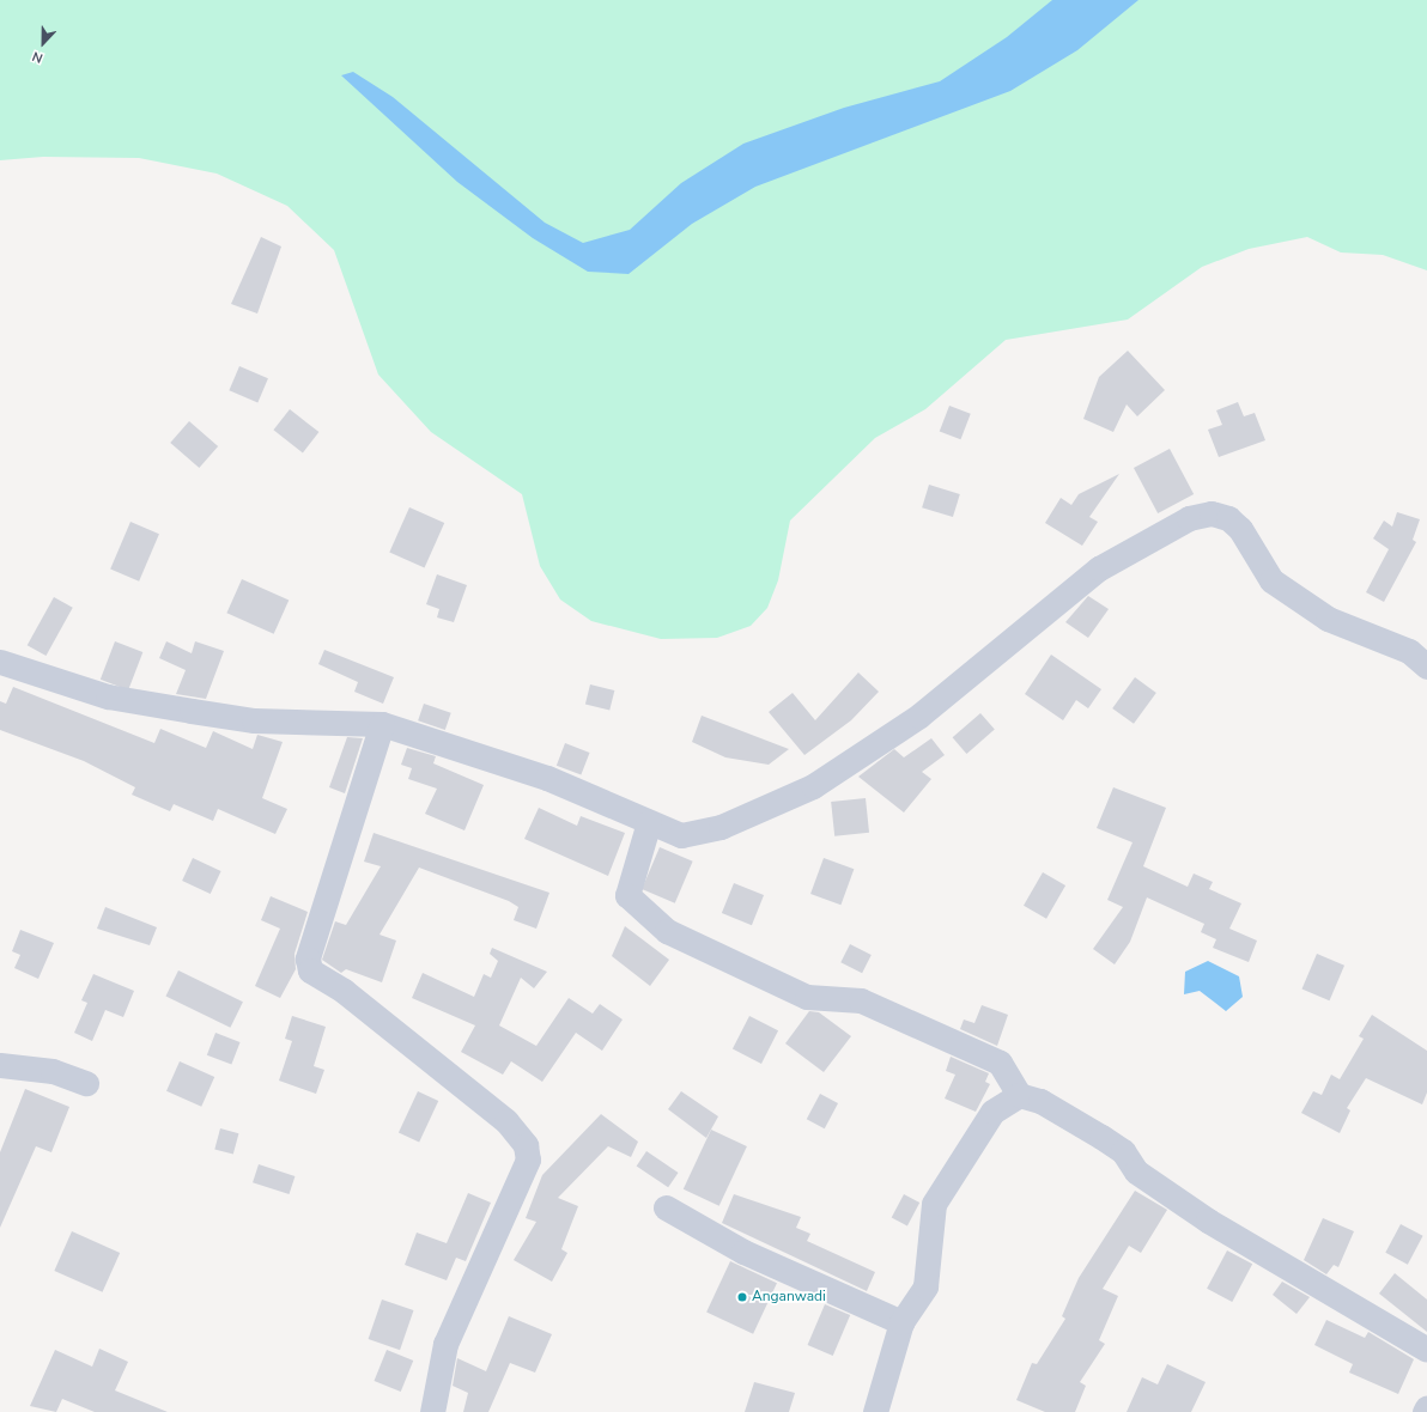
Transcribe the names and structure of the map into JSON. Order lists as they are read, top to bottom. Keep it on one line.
{"places":["Anganwadi"],"north":"bottom"}
